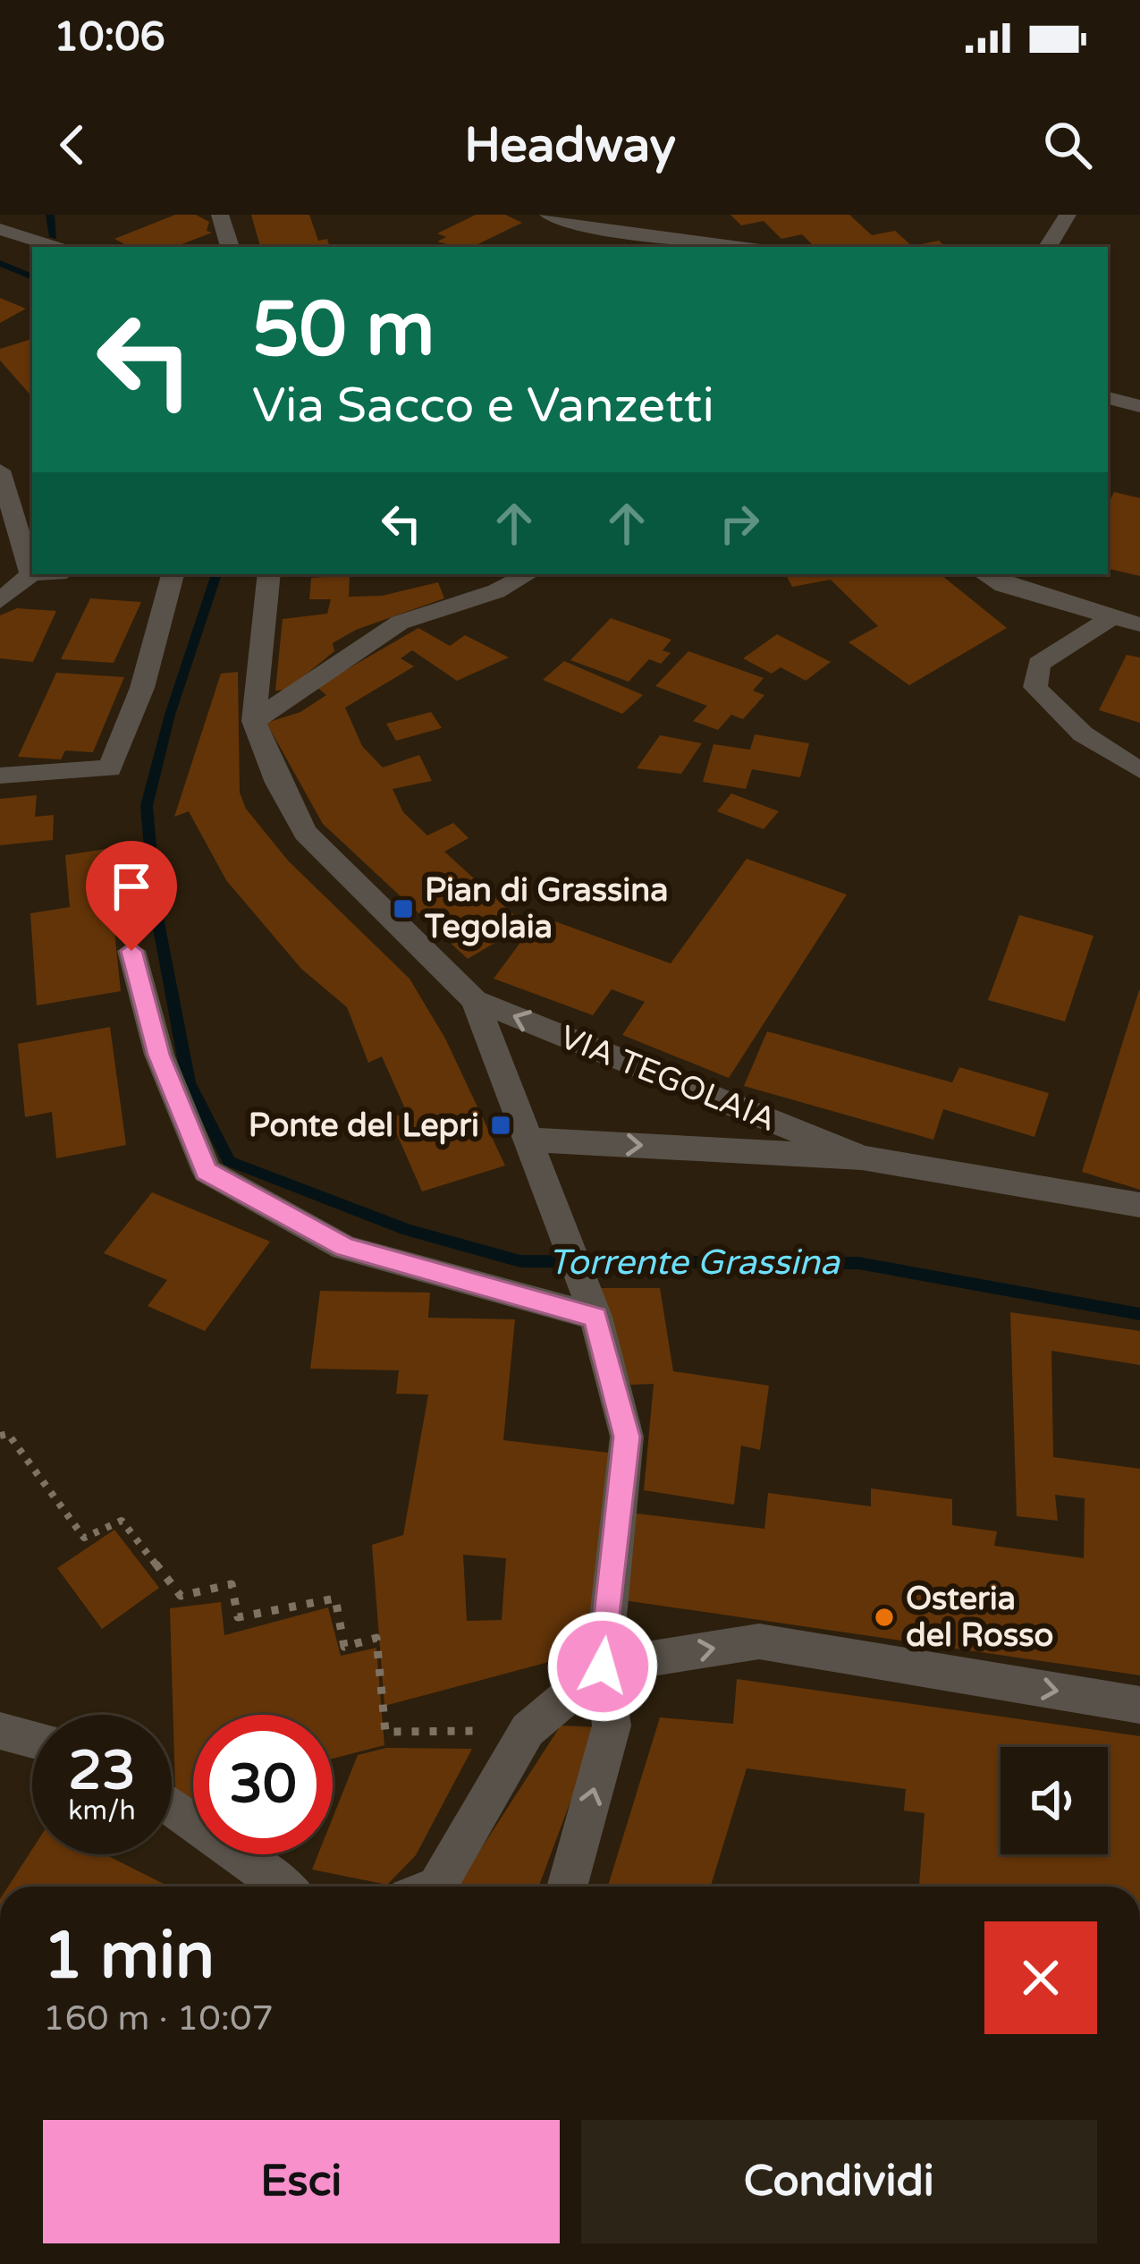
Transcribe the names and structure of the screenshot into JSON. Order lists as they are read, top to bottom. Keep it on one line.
{"streets":{"street":["VIA TEGOLAIA"]},"water":["Torrente Grassina"],"places":{"transit":["Pian di Grassina Tegolaia","Ponte del Lepri"],"other":["Osteria del Rosso"]},"page":{"status":"10:06","header":"Headway","turn":["50 m","Via Sacco e Vanzetti"],"speed":"23 km/h","limit":"30","heading":["1 min","160 m · 10:07"],"buttons":["Esci","Condividi"]}}
